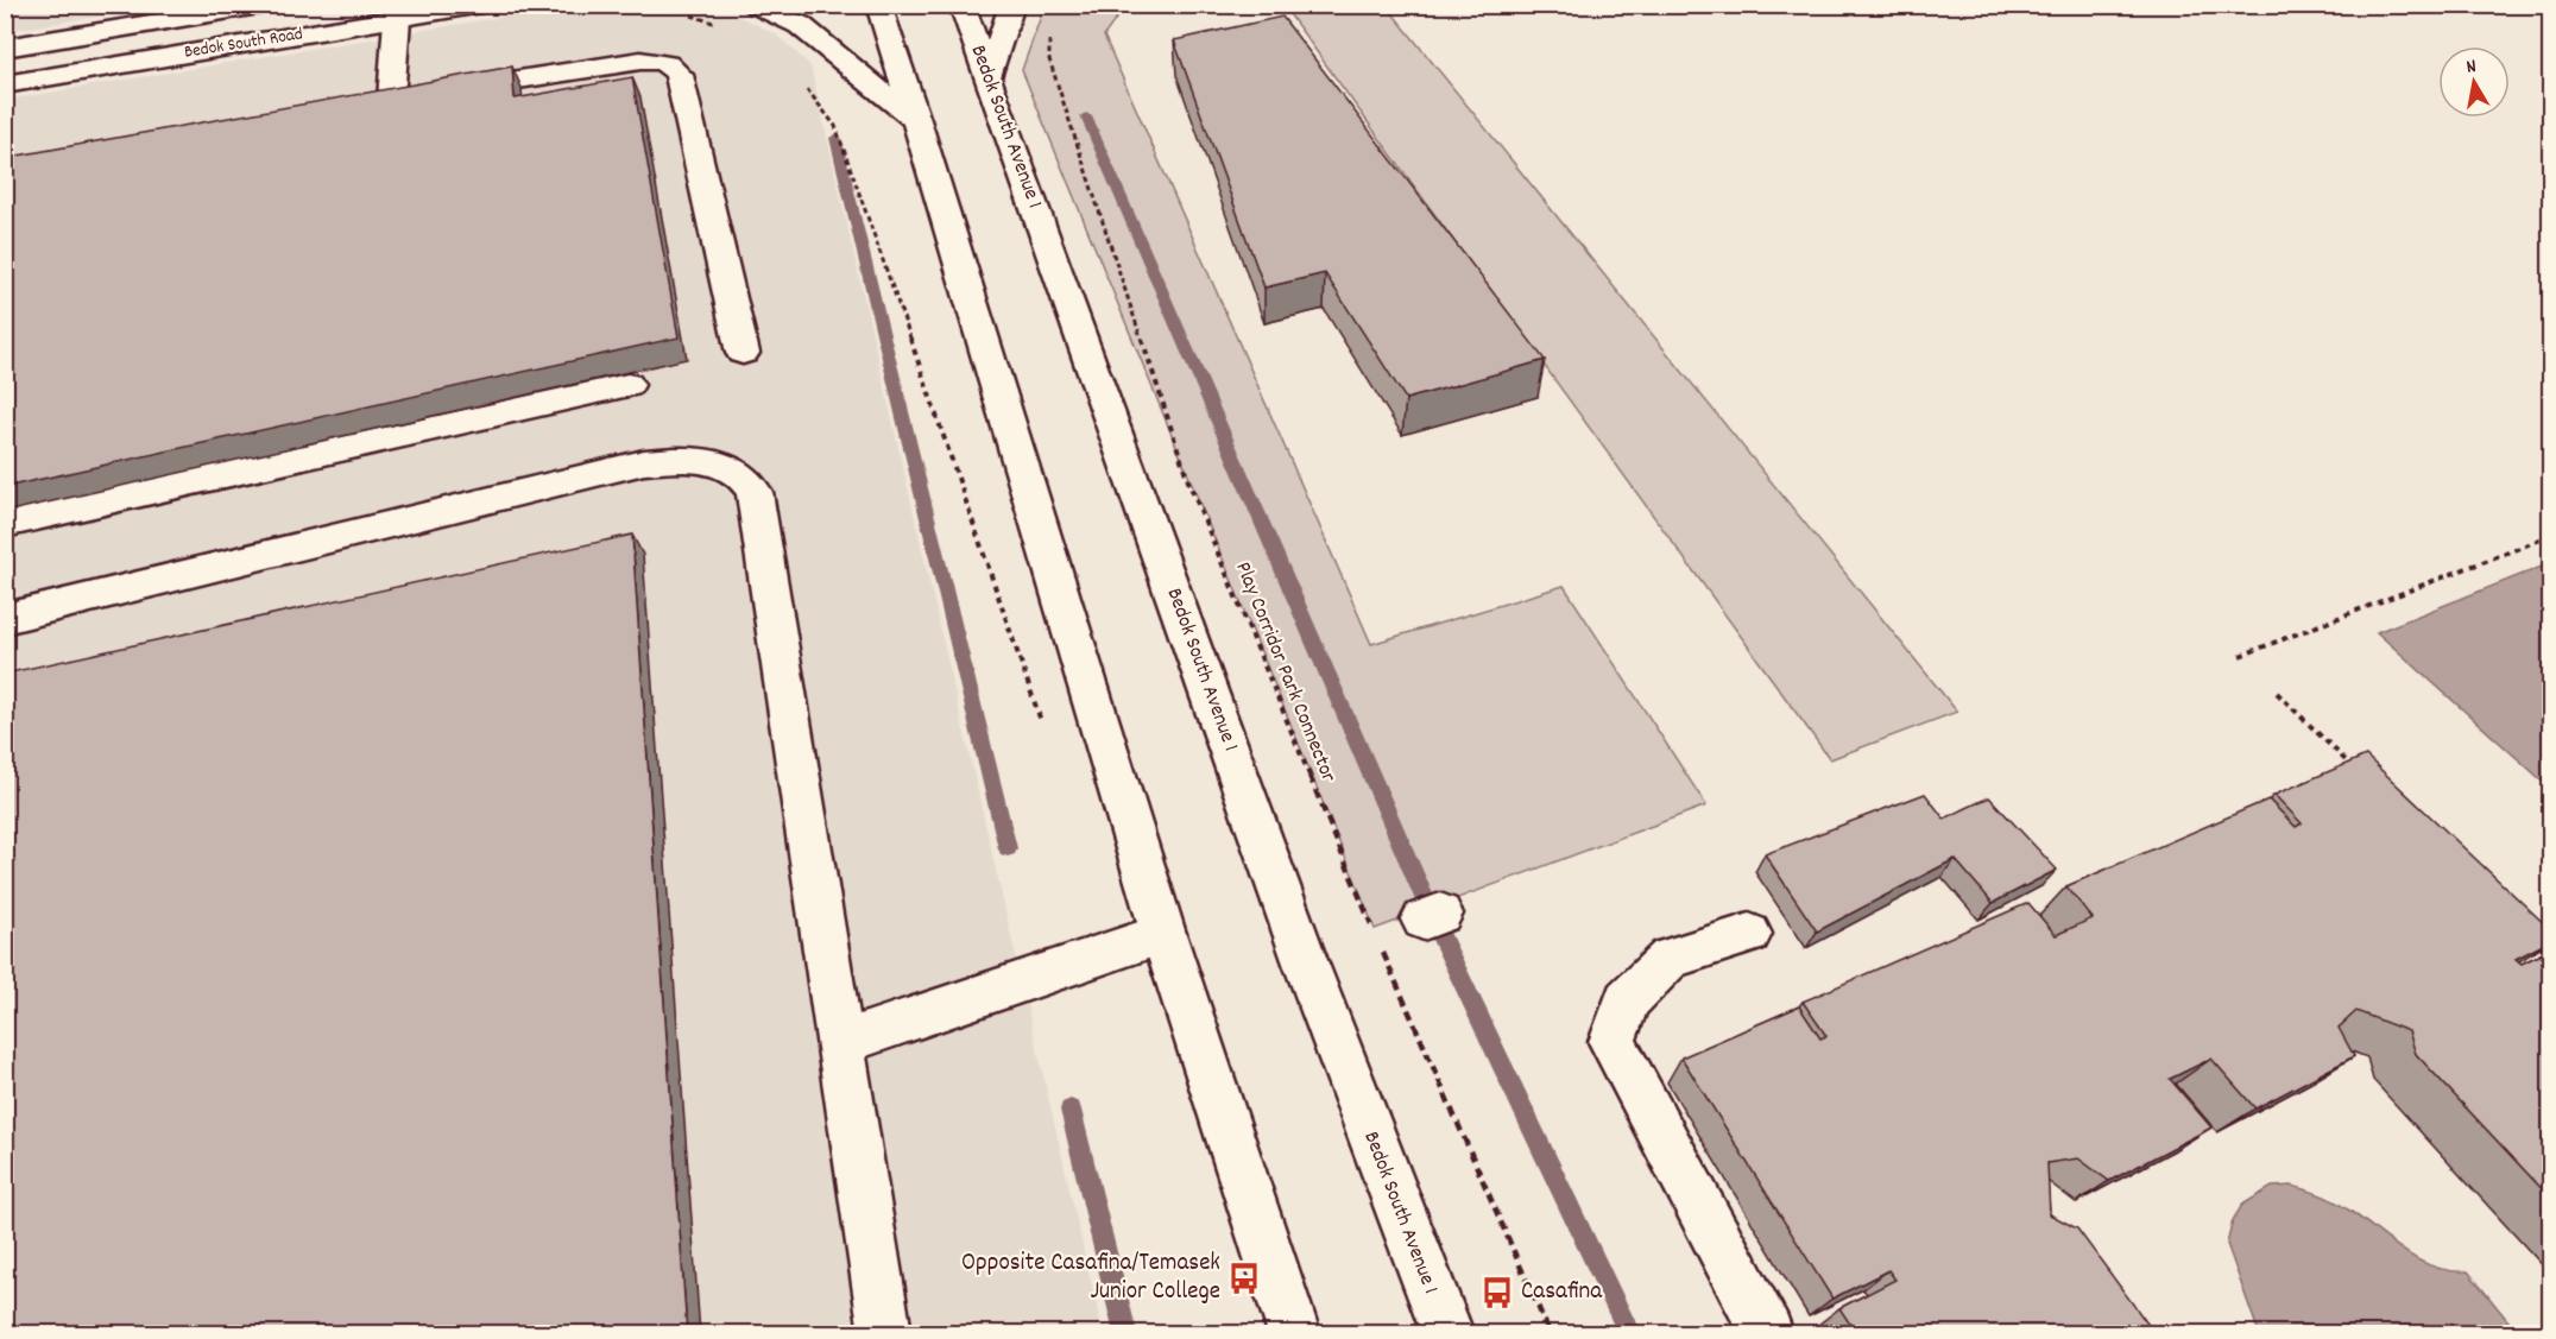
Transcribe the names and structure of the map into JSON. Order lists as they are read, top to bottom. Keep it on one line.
{"streets":{"main road":["Bedok South Road","Bedok South Avenue 1"],"path":["Play Corridor Park Connector"]},"places":{"bus stop":["Opposite Casafina/Temasek Junior College","Casafina"]},"north":"top"}
